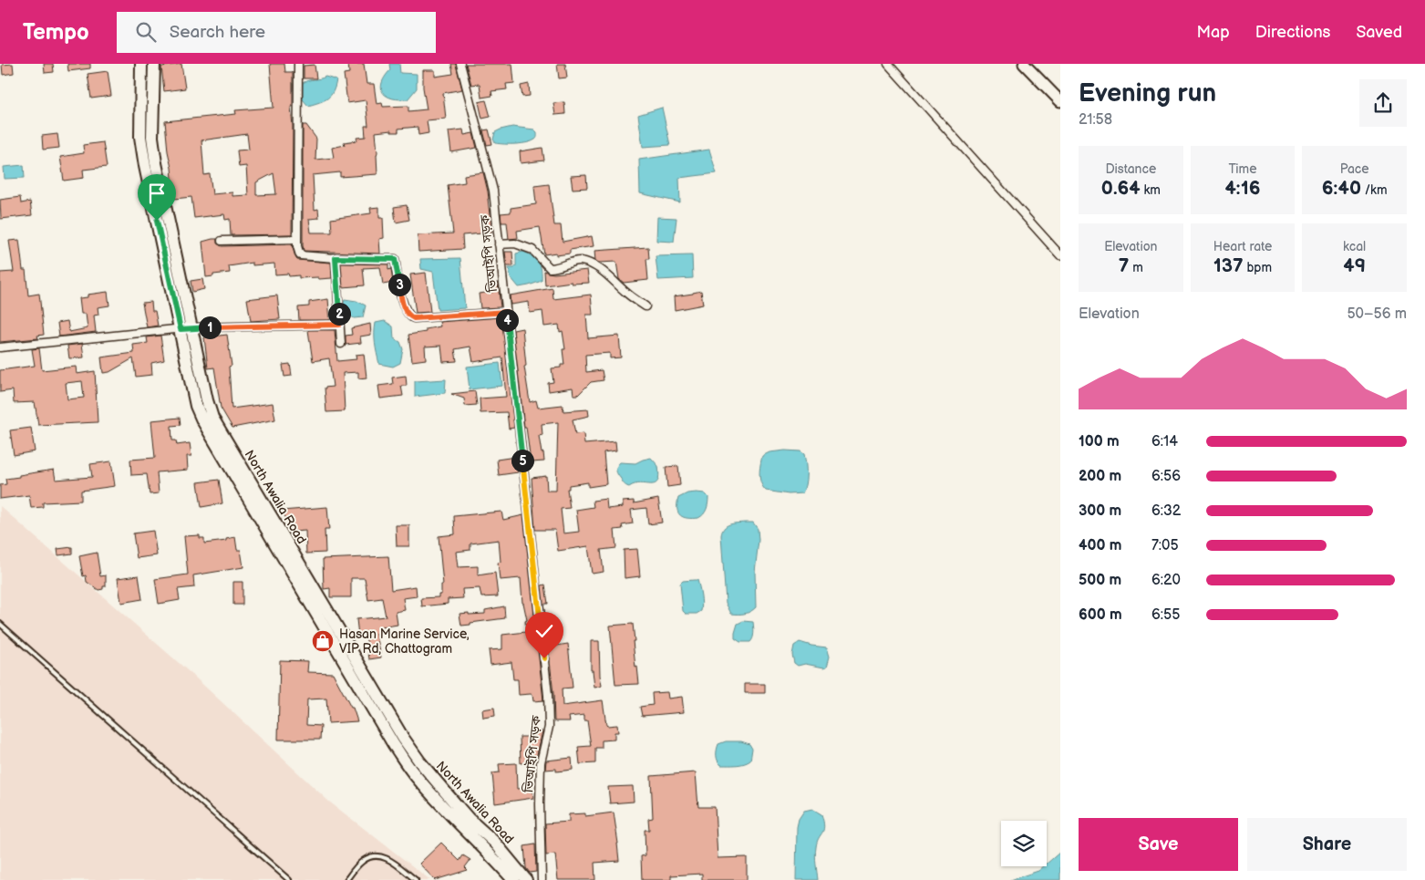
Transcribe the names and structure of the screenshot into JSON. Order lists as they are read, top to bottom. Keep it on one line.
{"streets":{"main road":["North Awalia Road"],"street":["ভিআইপি সড়ক"]},"places":{"shop":["Hasan Marine Service, VIP Rd, Chattogram"]},"page":{"header":"Tempo","search":"Search here","nav":["Map","Directions","Saved"],"heading":["Evening run","21:58"],"stats":[["Distance","0.64 km"],["Time","4:16"],["Pace","6:40 /km"],["Elevation","7 m"],["Heart rate","137 bpm"],["kcal","49"]],"pins":["3","2","4","1","5"],"chart":["Elevation","50–56 m"],"list":[{"name":"100 m","note":"6:14"},{"name":"200 m","note":"6:56"},{"name":"300 m","note":"6:32"},{"name":"400 m","note":"7:05"},{"name":"500 m","note":"6:20"},{"name":"600 m","note":"6:55"}],"buttons":["Save","Share"]}}
